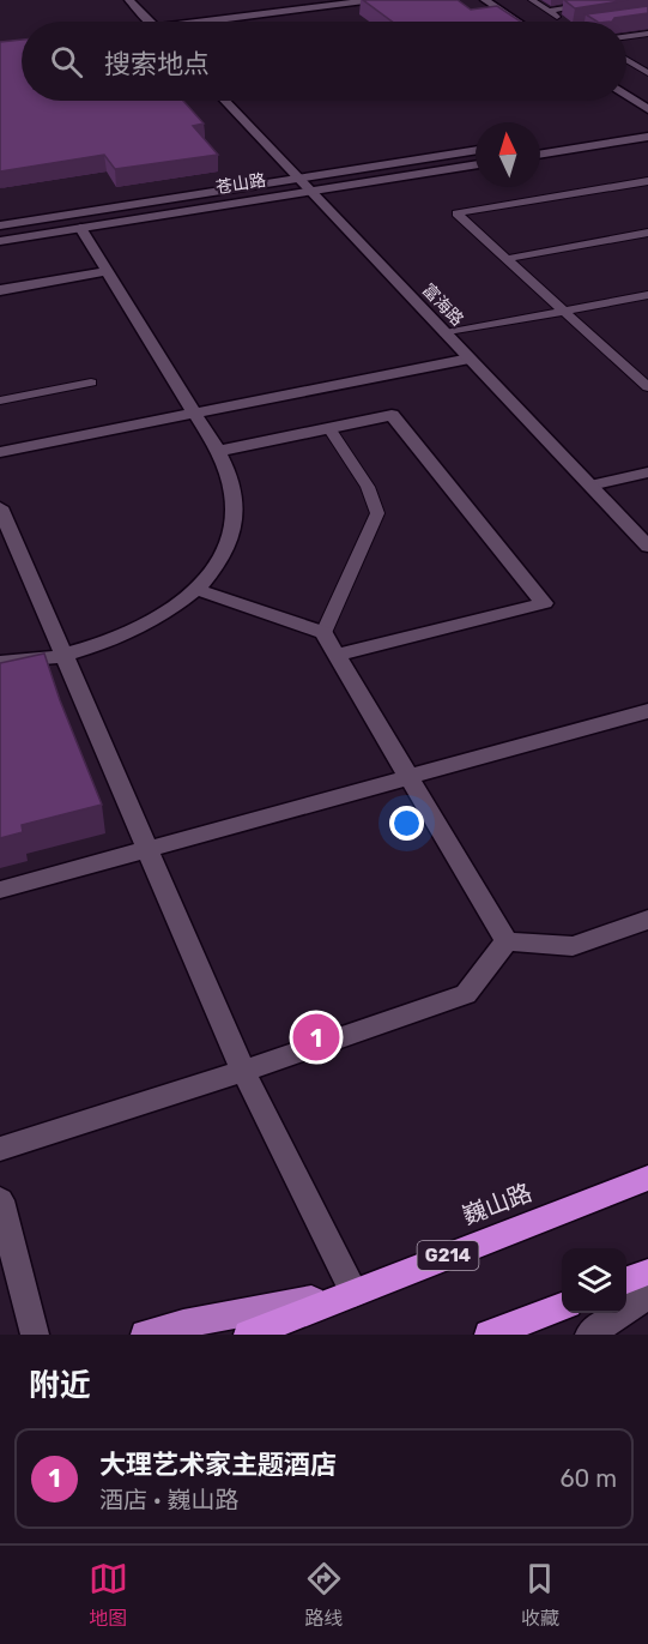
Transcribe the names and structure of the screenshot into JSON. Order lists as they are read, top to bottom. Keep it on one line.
{"streets":{"highway":["巍山路","G214"],"street":["苍山路","富海路"]},"crossings":[["苍山路","富海路"]],"north":"top","page":{"search":"搜索地点","pins":"1","heading":"附近","list":[{"mark":"1","name":"大理艺术家主题酒店","note":"酒店 · 巍山路","value":"60 m"}],"nav":["地图","路线","收藏"]}}
